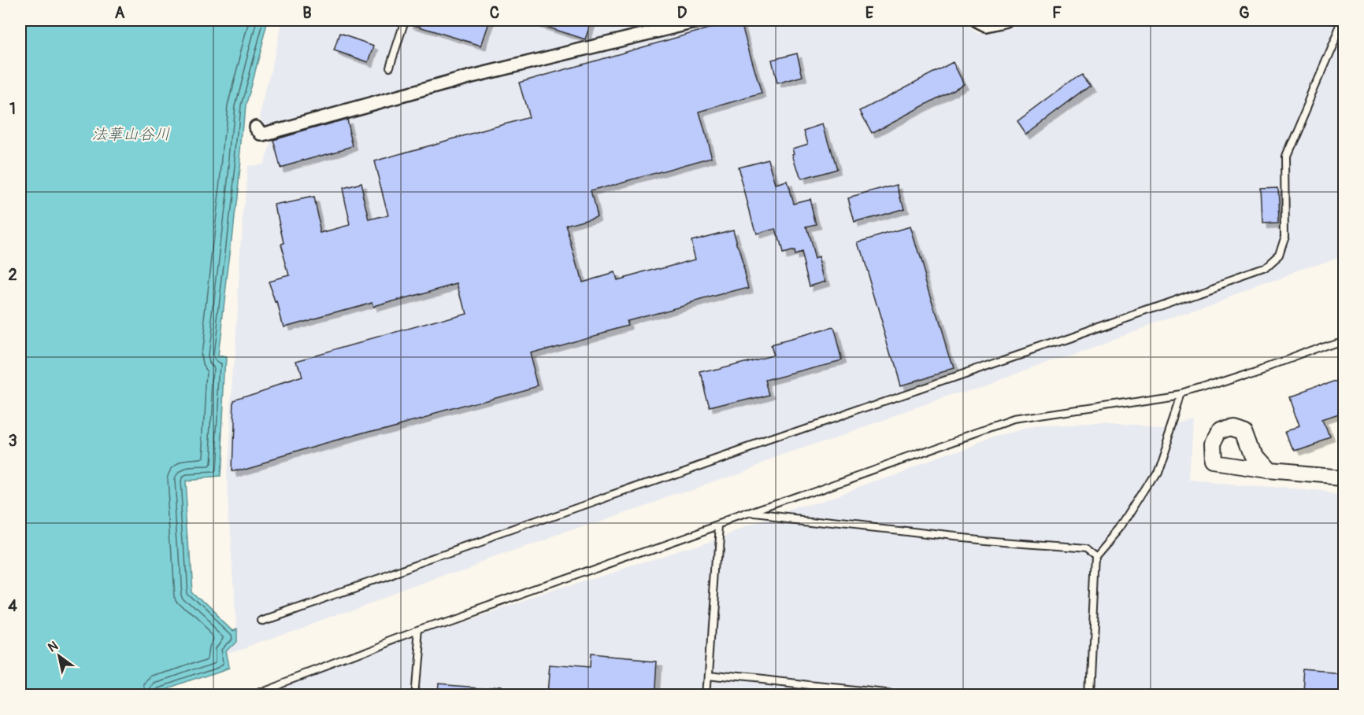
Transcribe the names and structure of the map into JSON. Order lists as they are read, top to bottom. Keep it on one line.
{"water":["法華山谷川"],"north":"top left","grid":{"columns":["A","B","C","D","E","F","G"],"rows":["1","2","3","4"]}}
